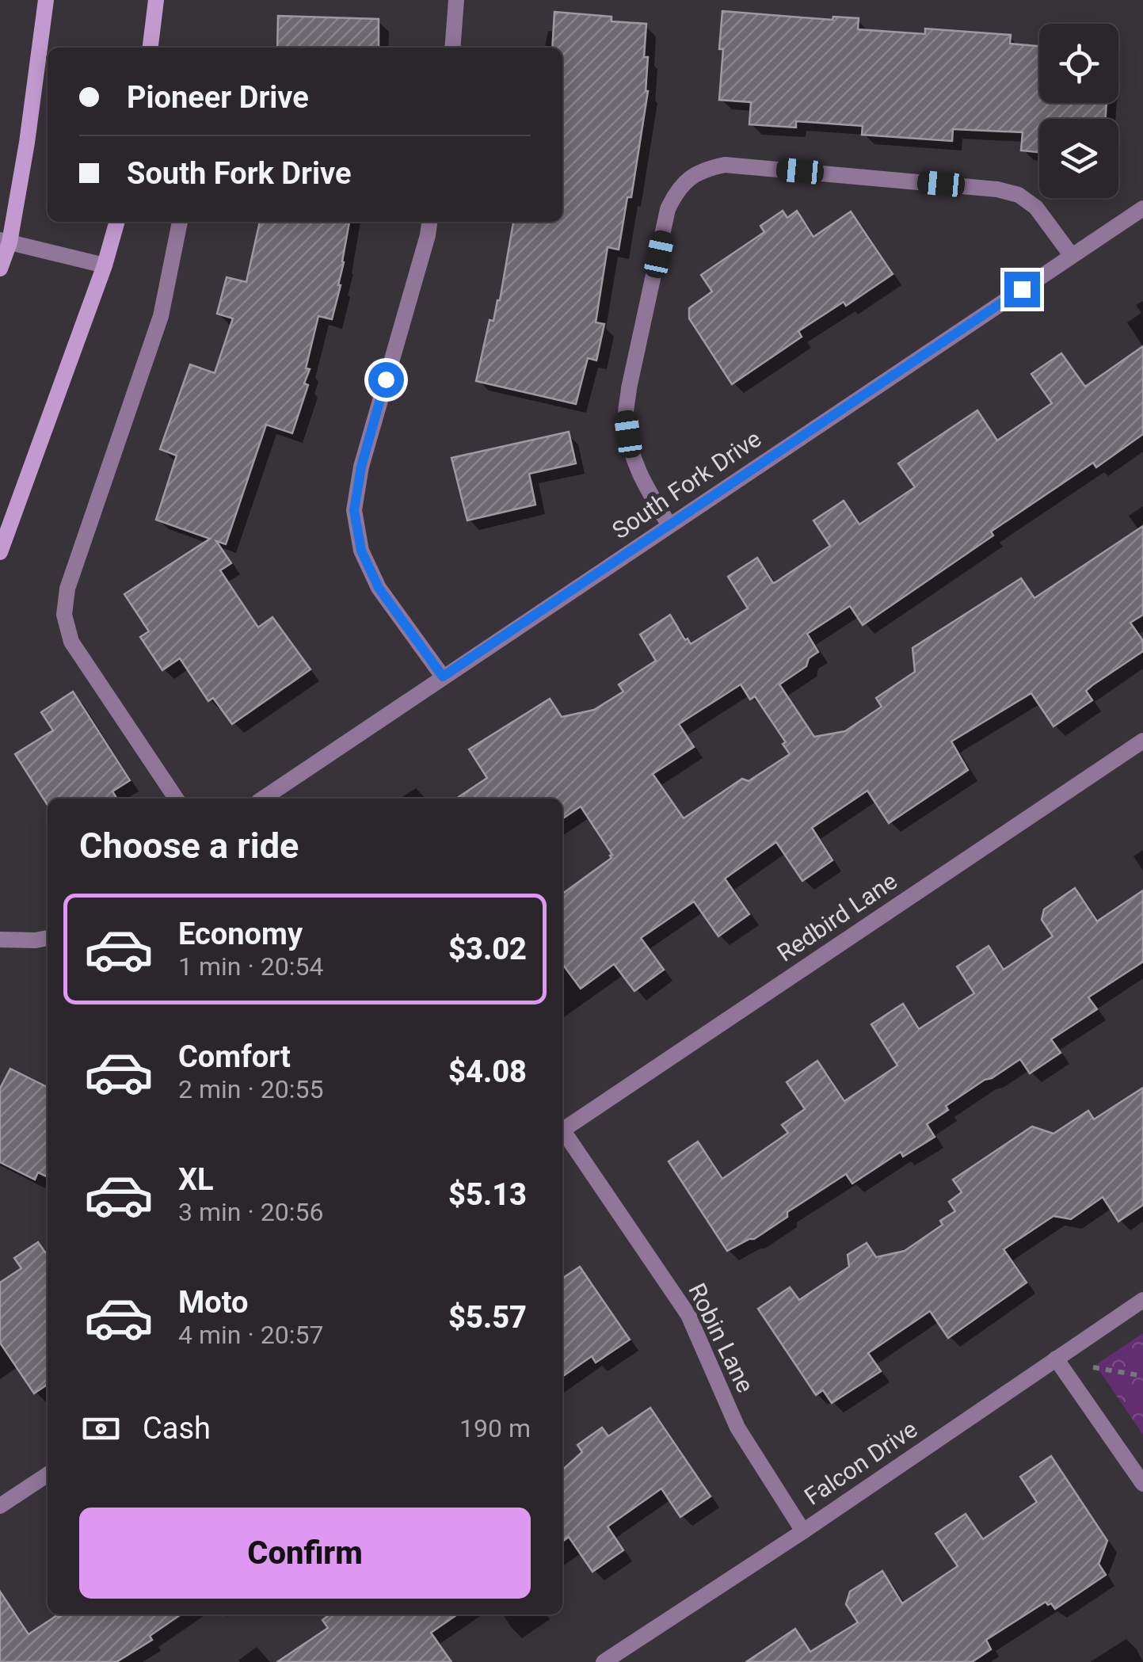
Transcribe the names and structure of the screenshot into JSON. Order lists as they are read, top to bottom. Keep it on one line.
{"streets":{"street":["South Fork Drive","Redbird Lane","Robin Lane","Falcon Drive"]},"crossings":[["Robin Lane","Falcon Drive"]],"page":{"banner":["Pioneer Drive","South Fork Drive"],"heading":"Choose a ride","list":[{"name":"Economy","note":"1 min · 20:54","value":"$3.02"},{"name":"Comfort","note":"2 min · 20:55","value":"$4.08"},{"name":"XL","note":"3 min · 20:56","value":"$5.13"},{"name":"Moto","note":"4 min · 20:57","value":"$5.57"}],"pay":["Cash","190 m"],"buttons":"Confirm"}}
